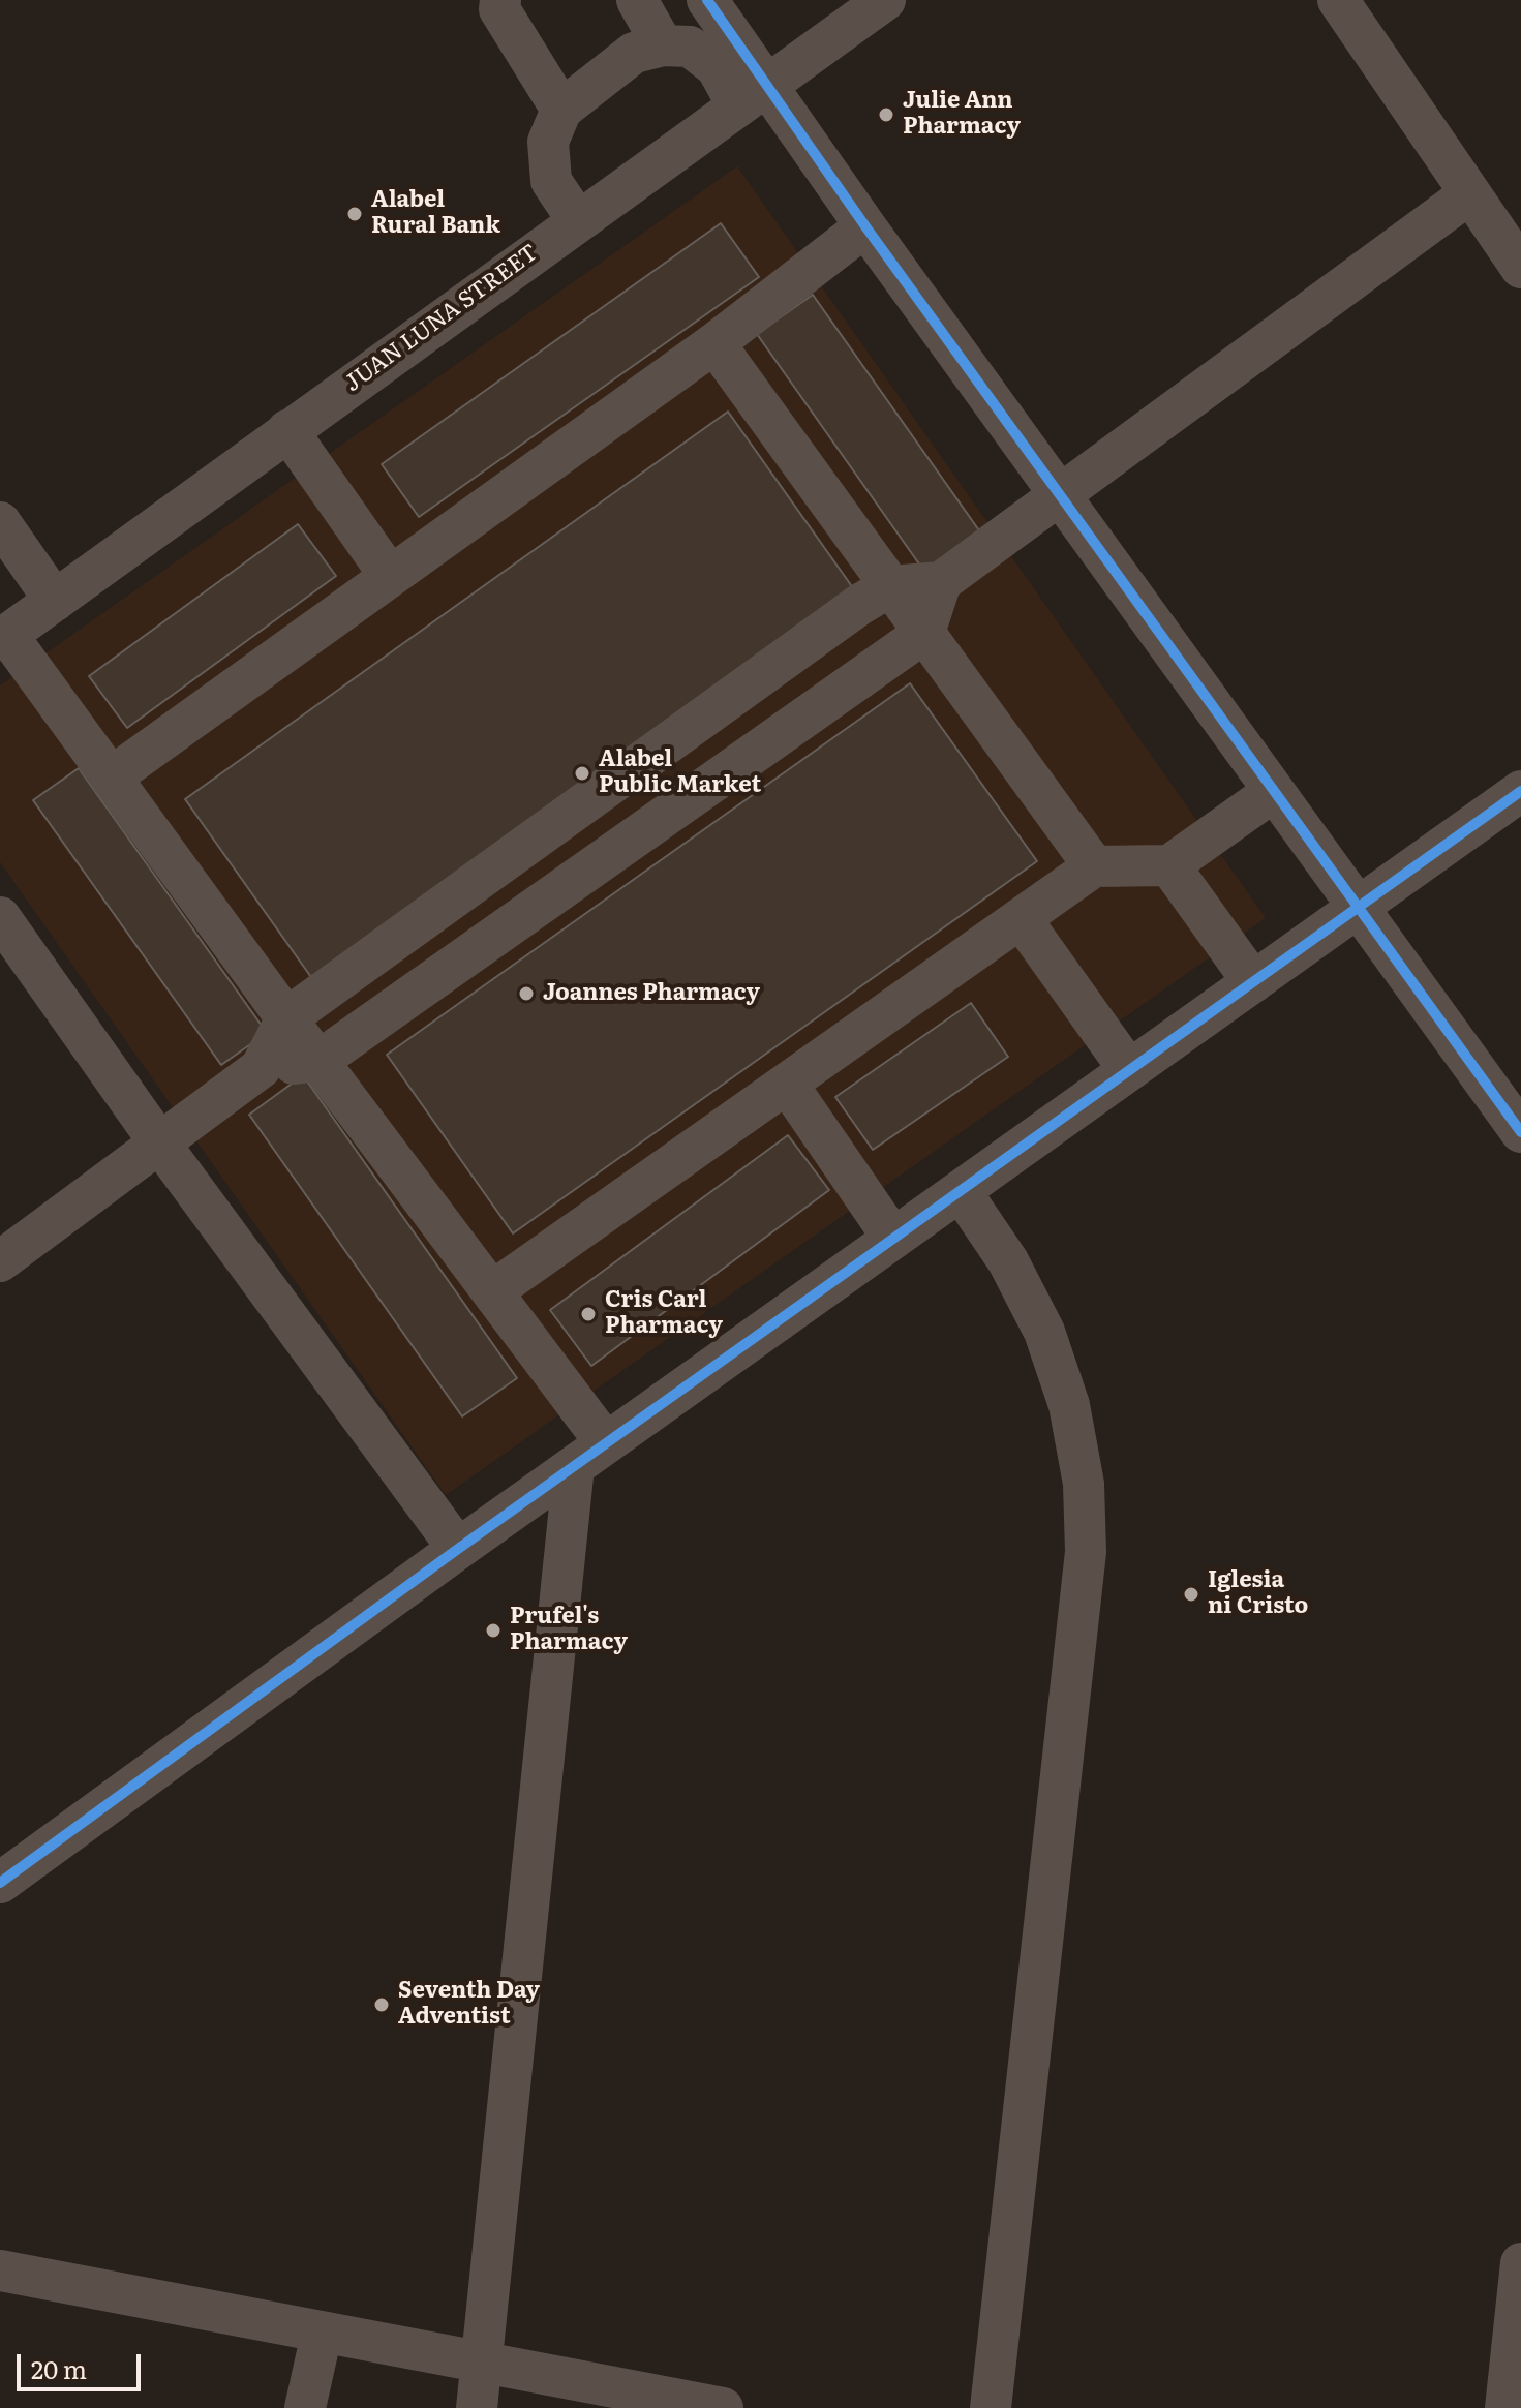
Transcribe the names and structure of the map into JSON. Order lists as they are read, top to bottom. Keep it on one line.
{"streets":{"street":["JUAN LUNA STREET"]},"places":["Julie Ann Pharmacy","Alabel Rural Bank","Alabel Public Market","Joannes Pharmacy","Cris Carl Pharmacy","Iglesia ni Cristo","Prufel's Pharmacy","Seventh Day Adventist"],"scale_bar":"20 m"}
